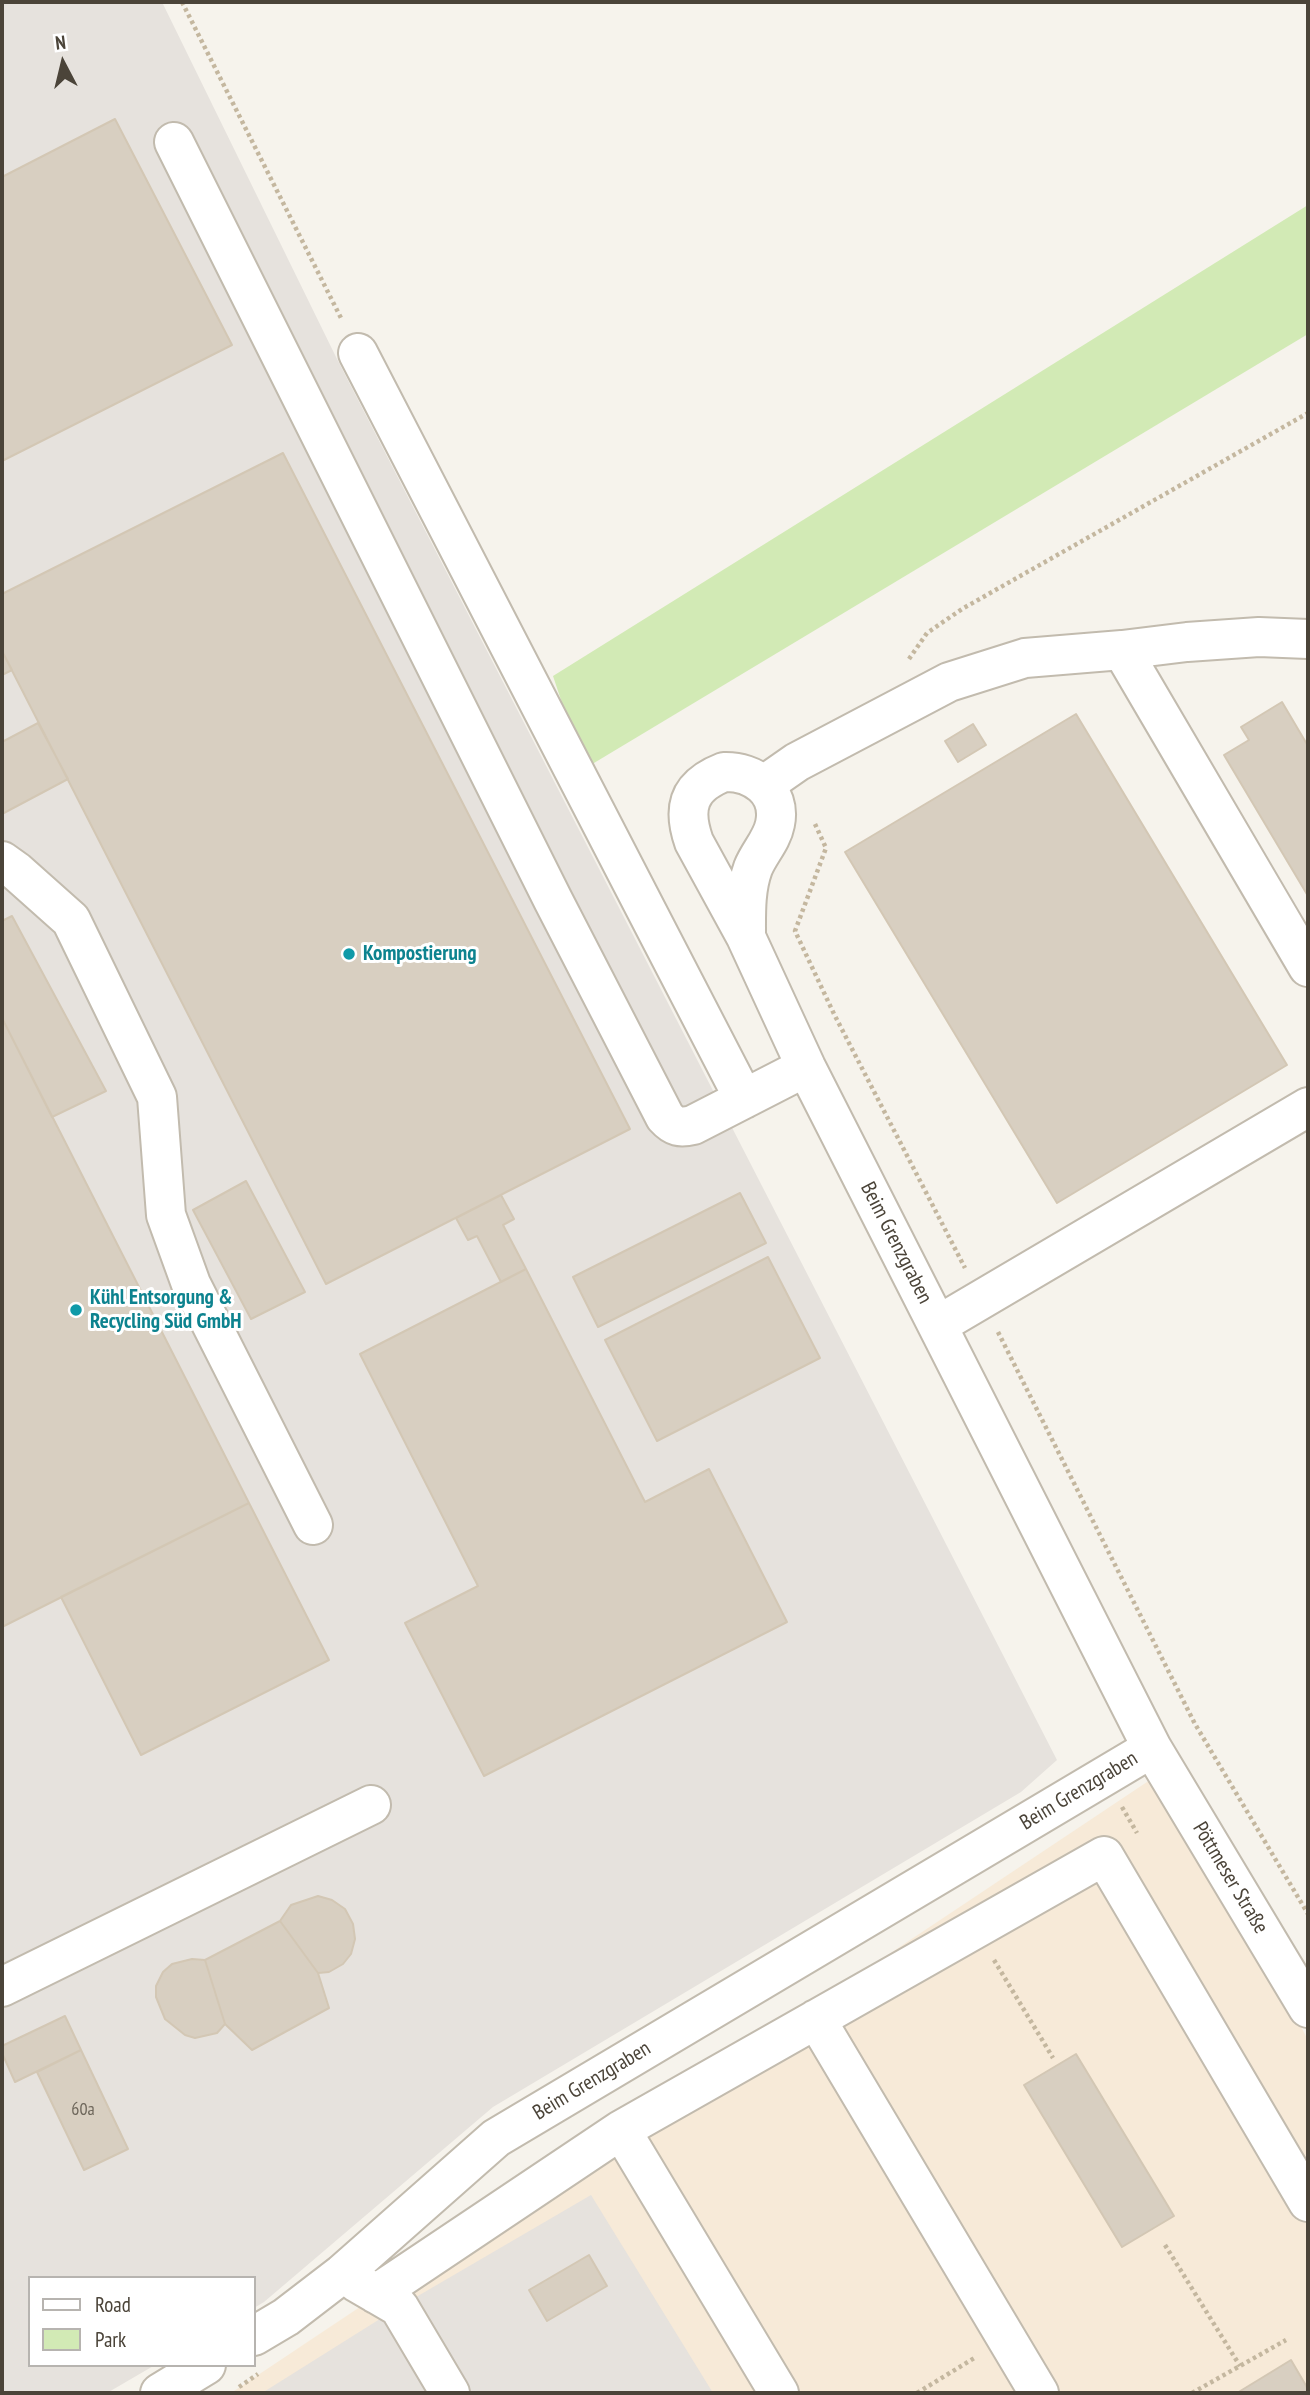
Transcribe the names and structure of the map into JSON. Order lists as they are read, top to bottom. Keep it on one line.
{"streets":{"street":["Beim Grenzgraben","Pöttmeser Straße"]},"crossings":[["Beim Grenzgraben","Pöttmeser Straße"]],"places":["Kompostierung","Kühl Entsorgung & Recycling Süd GmbH"],"house_numbers":["60a"],"legend":["Road","Park"],"north":"top"}
